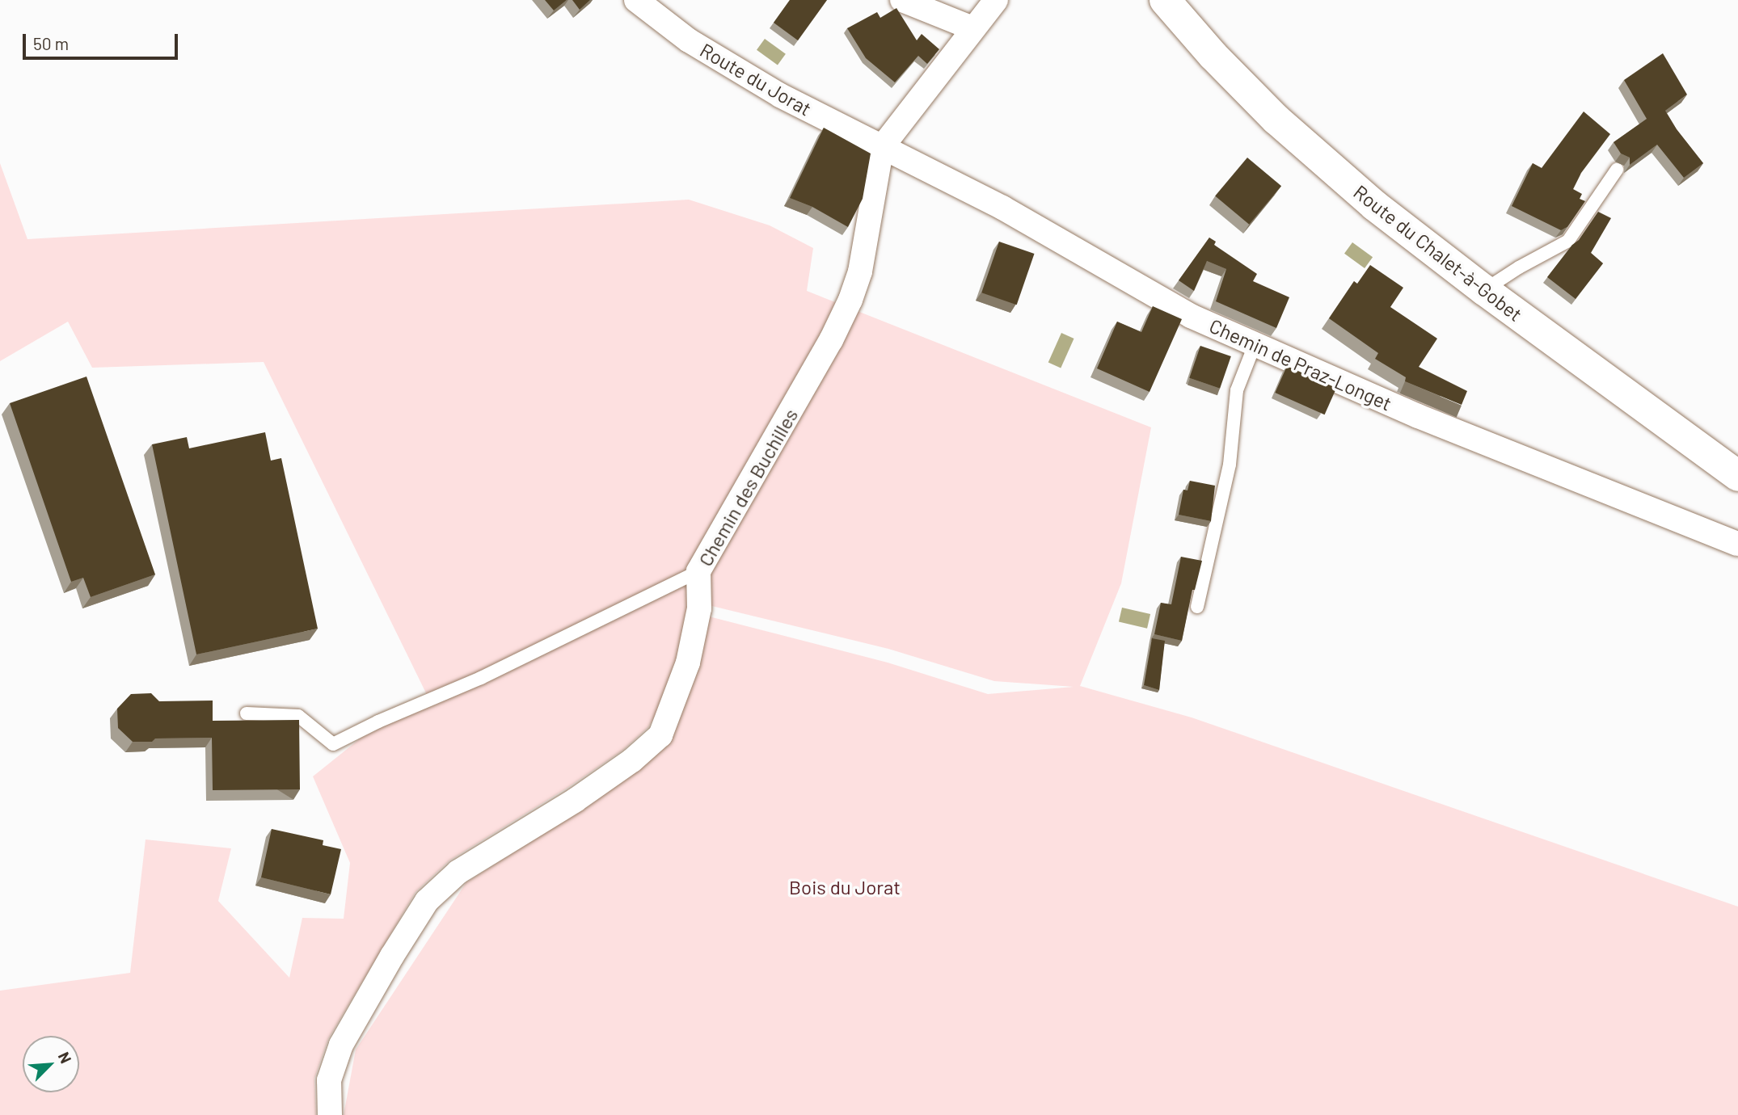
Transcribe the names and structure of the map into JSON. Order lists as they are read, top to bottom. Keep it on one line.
{"streets":{"main road":["Route du Chalet-à-Gobet"],"street":["Route du Jorat","Chemin de Praz-Longet","Chemin des Buchilles"]},"crossings":[["Route du Jorat","Chemin de Praz-Longet"],["Route du Jorat","Chemin des Buchilles"],["Chemin de Praz-Longet","Chemin des Buchilles"]],"parks":["Bois du Jorat"],"scale_bar":"50 m","north":"top right"}
